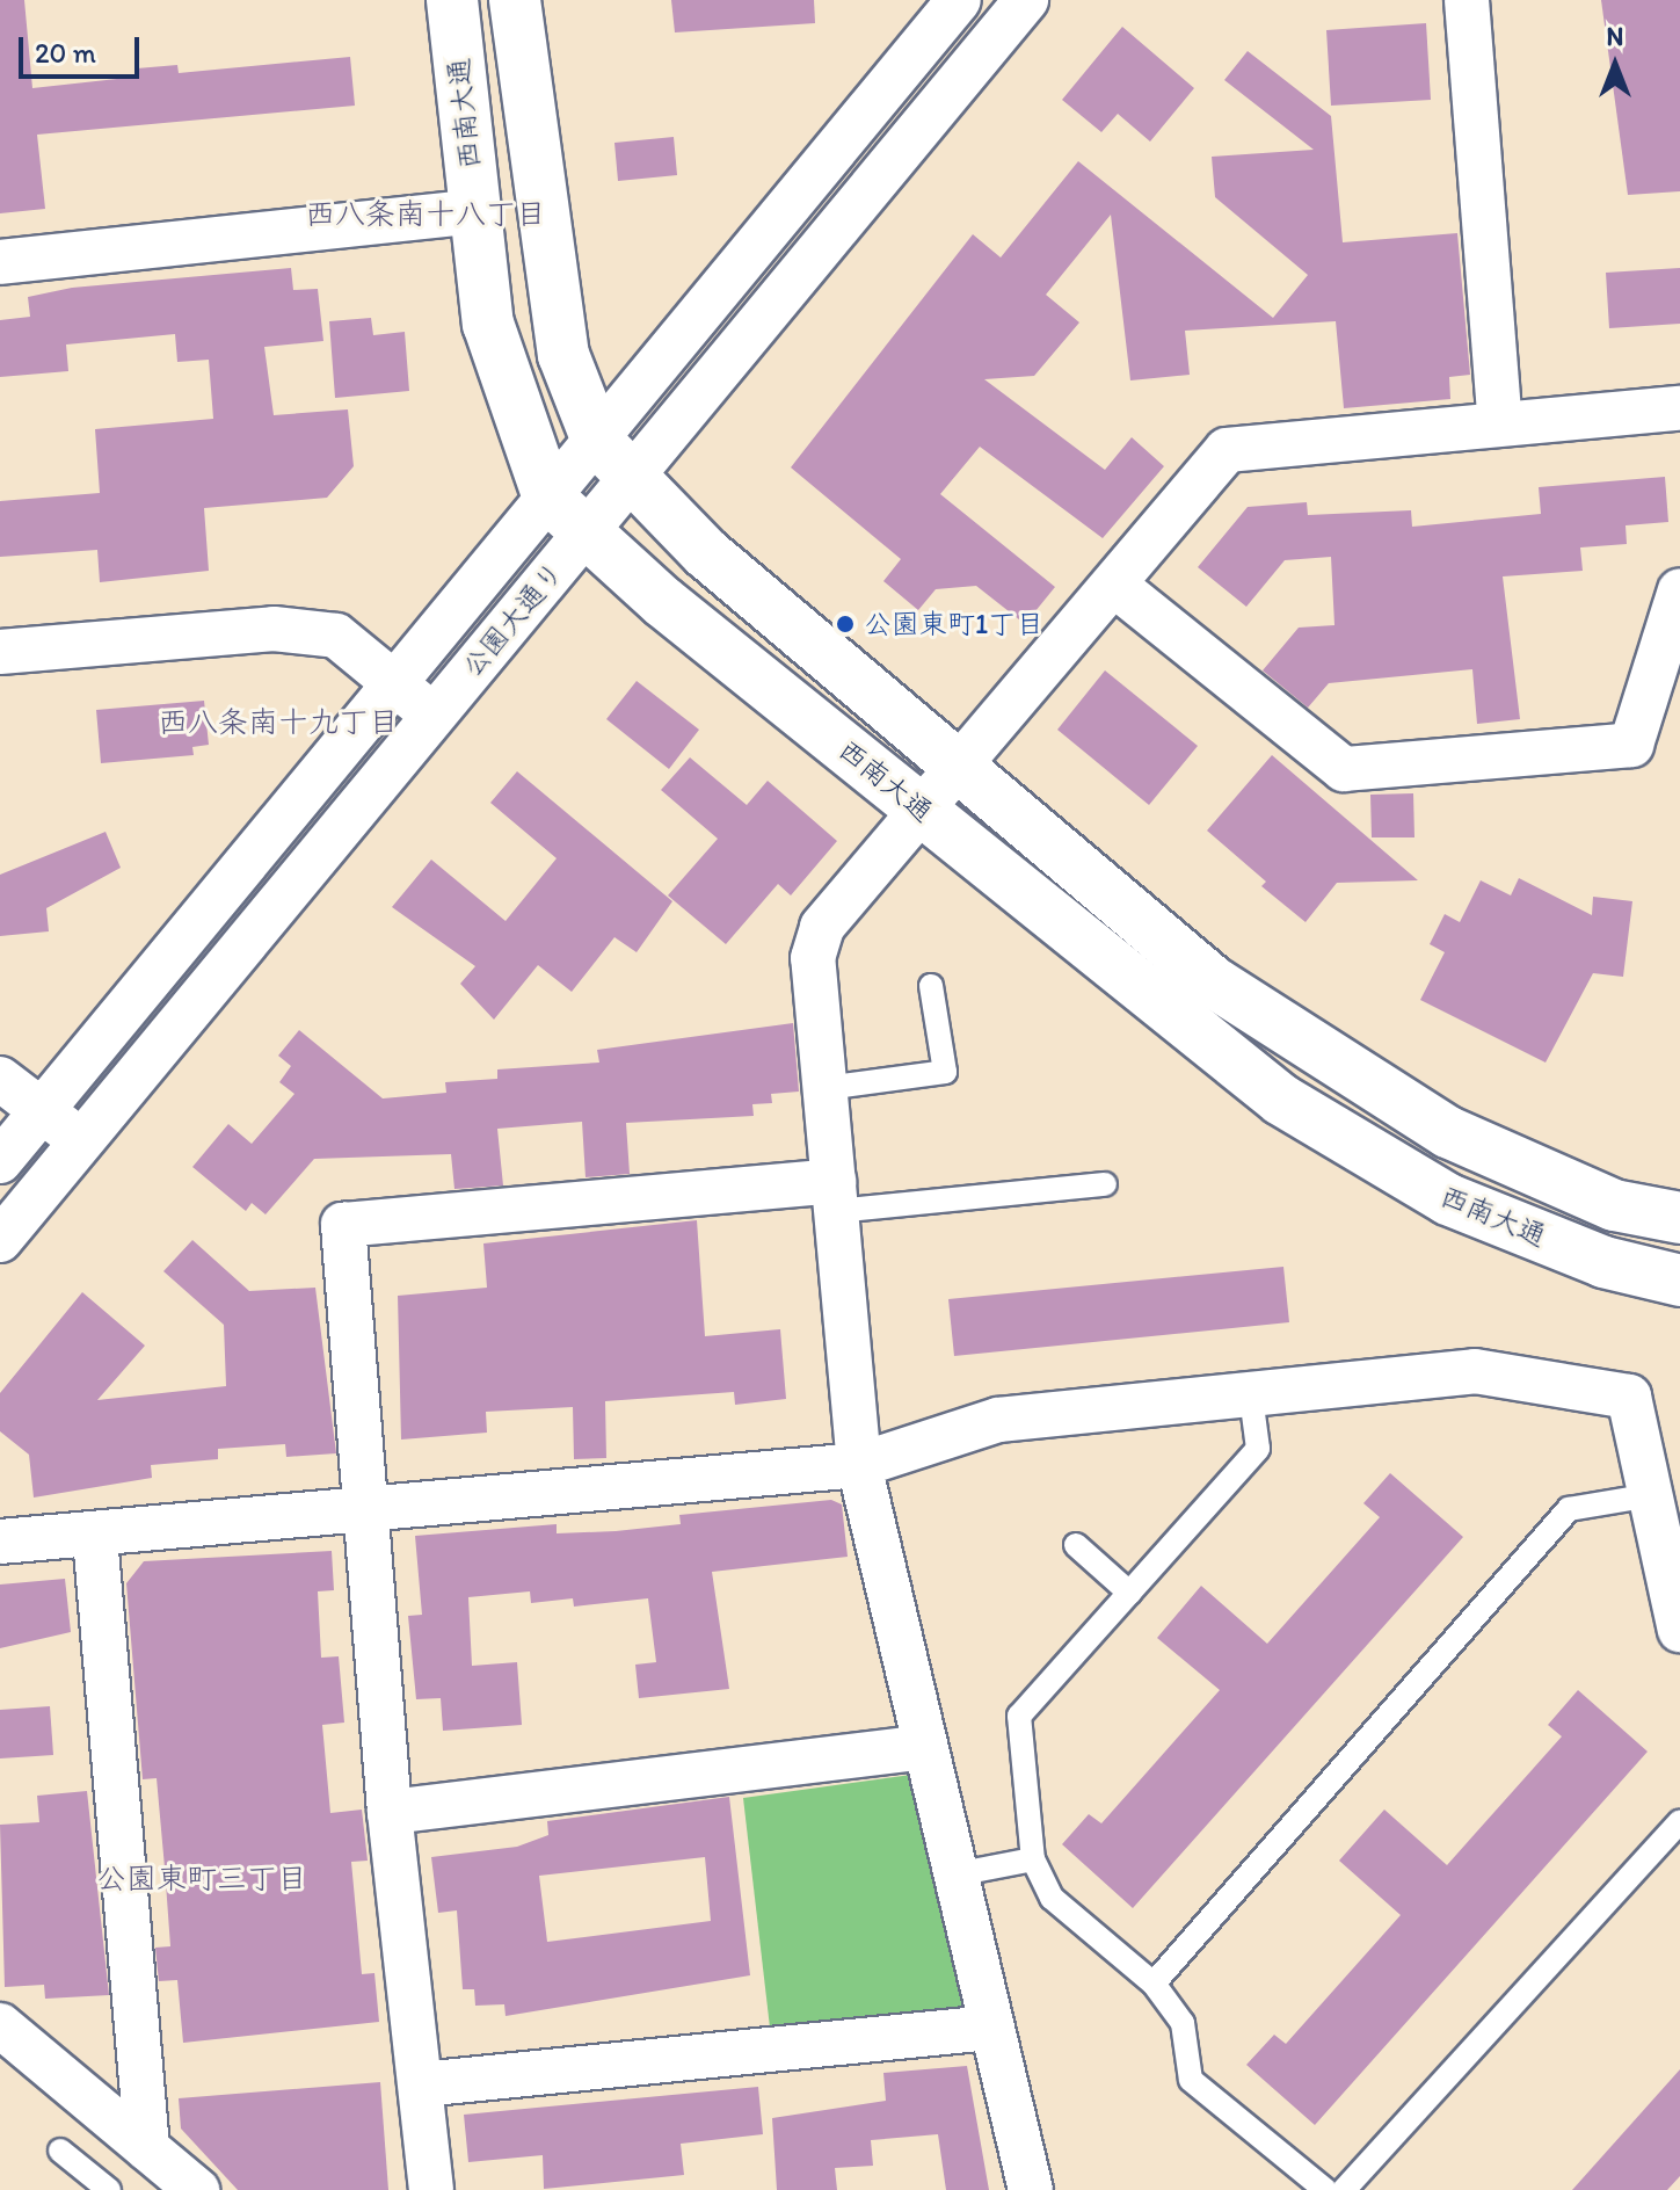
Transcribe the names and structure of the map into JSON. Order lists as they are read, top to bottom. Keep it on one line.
{"streets":{"street":["西南大通","公園大通り"]},"crossings":[["西南大通","公園大通り"]],"districts":["西八条南十八丁目","西八条南十九丁目","公園東町三丁目"],"places":["公園東町1丁目"],"scale_bar":"20 m","north":"top"}
